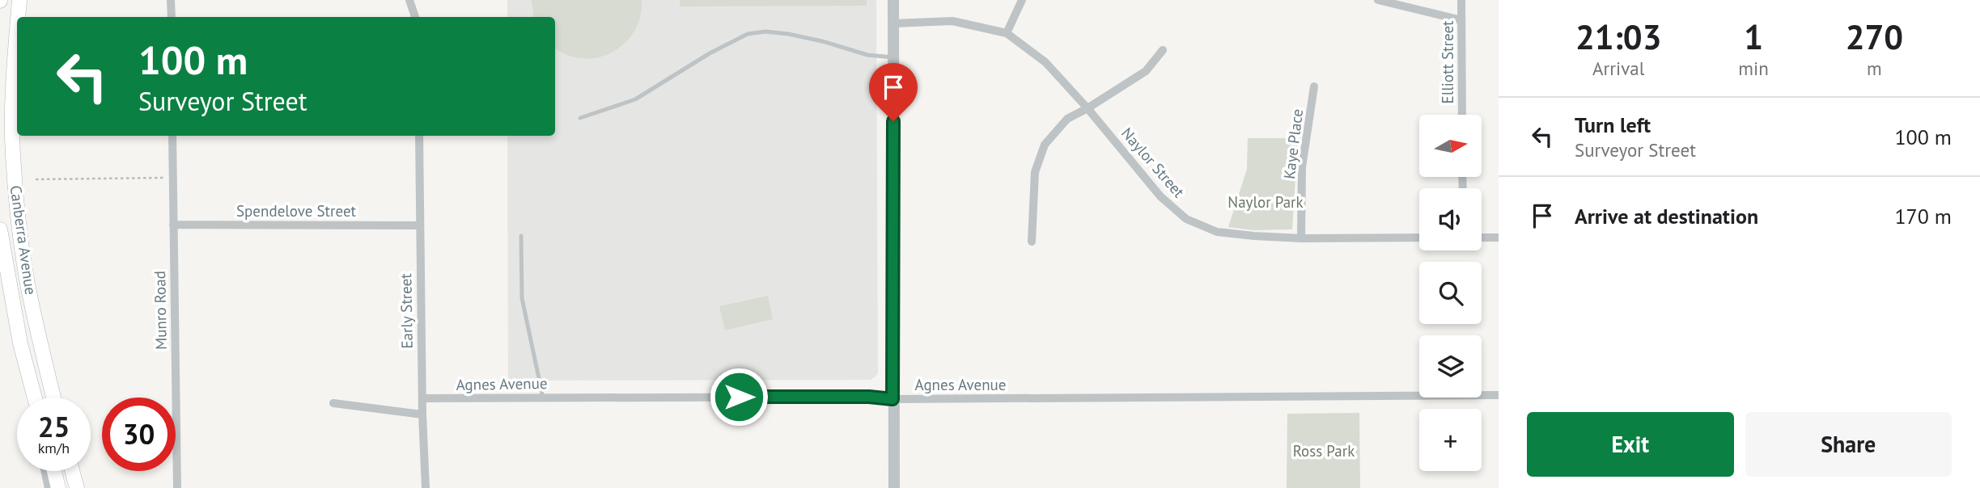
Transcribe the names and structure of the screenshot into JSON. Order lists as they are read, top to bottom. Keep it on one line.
{"streets":{"highway":["Canberra Avenue"],"street":["Elliott Street","Kaye Place","Naylor Street","Spendelove Street","Munro Road","Early Street","Agnes Avenue"]},"crossings":[["Kaye Place","Naylor Street"],["Spendelove Street","Munro Road"],["Spendelove Street","Early Street"],["Early Street","Agnes Avenue"]],"parks":["Naylor Park","Ross Park"],"north":"right","page":{"eta":["21:03","Arrival","1","min","270","m"],"turn":["100 m","Surveyor Street"],"list":[{"name":"Turn left","note":"Surveyor Street","value":"100 m"},{"name":"Arrive at destination","value":"170 m"}],"map_buttons":"+","speed":"25 km/h","limit":"30","buttons":["Exit","Share"]}}
